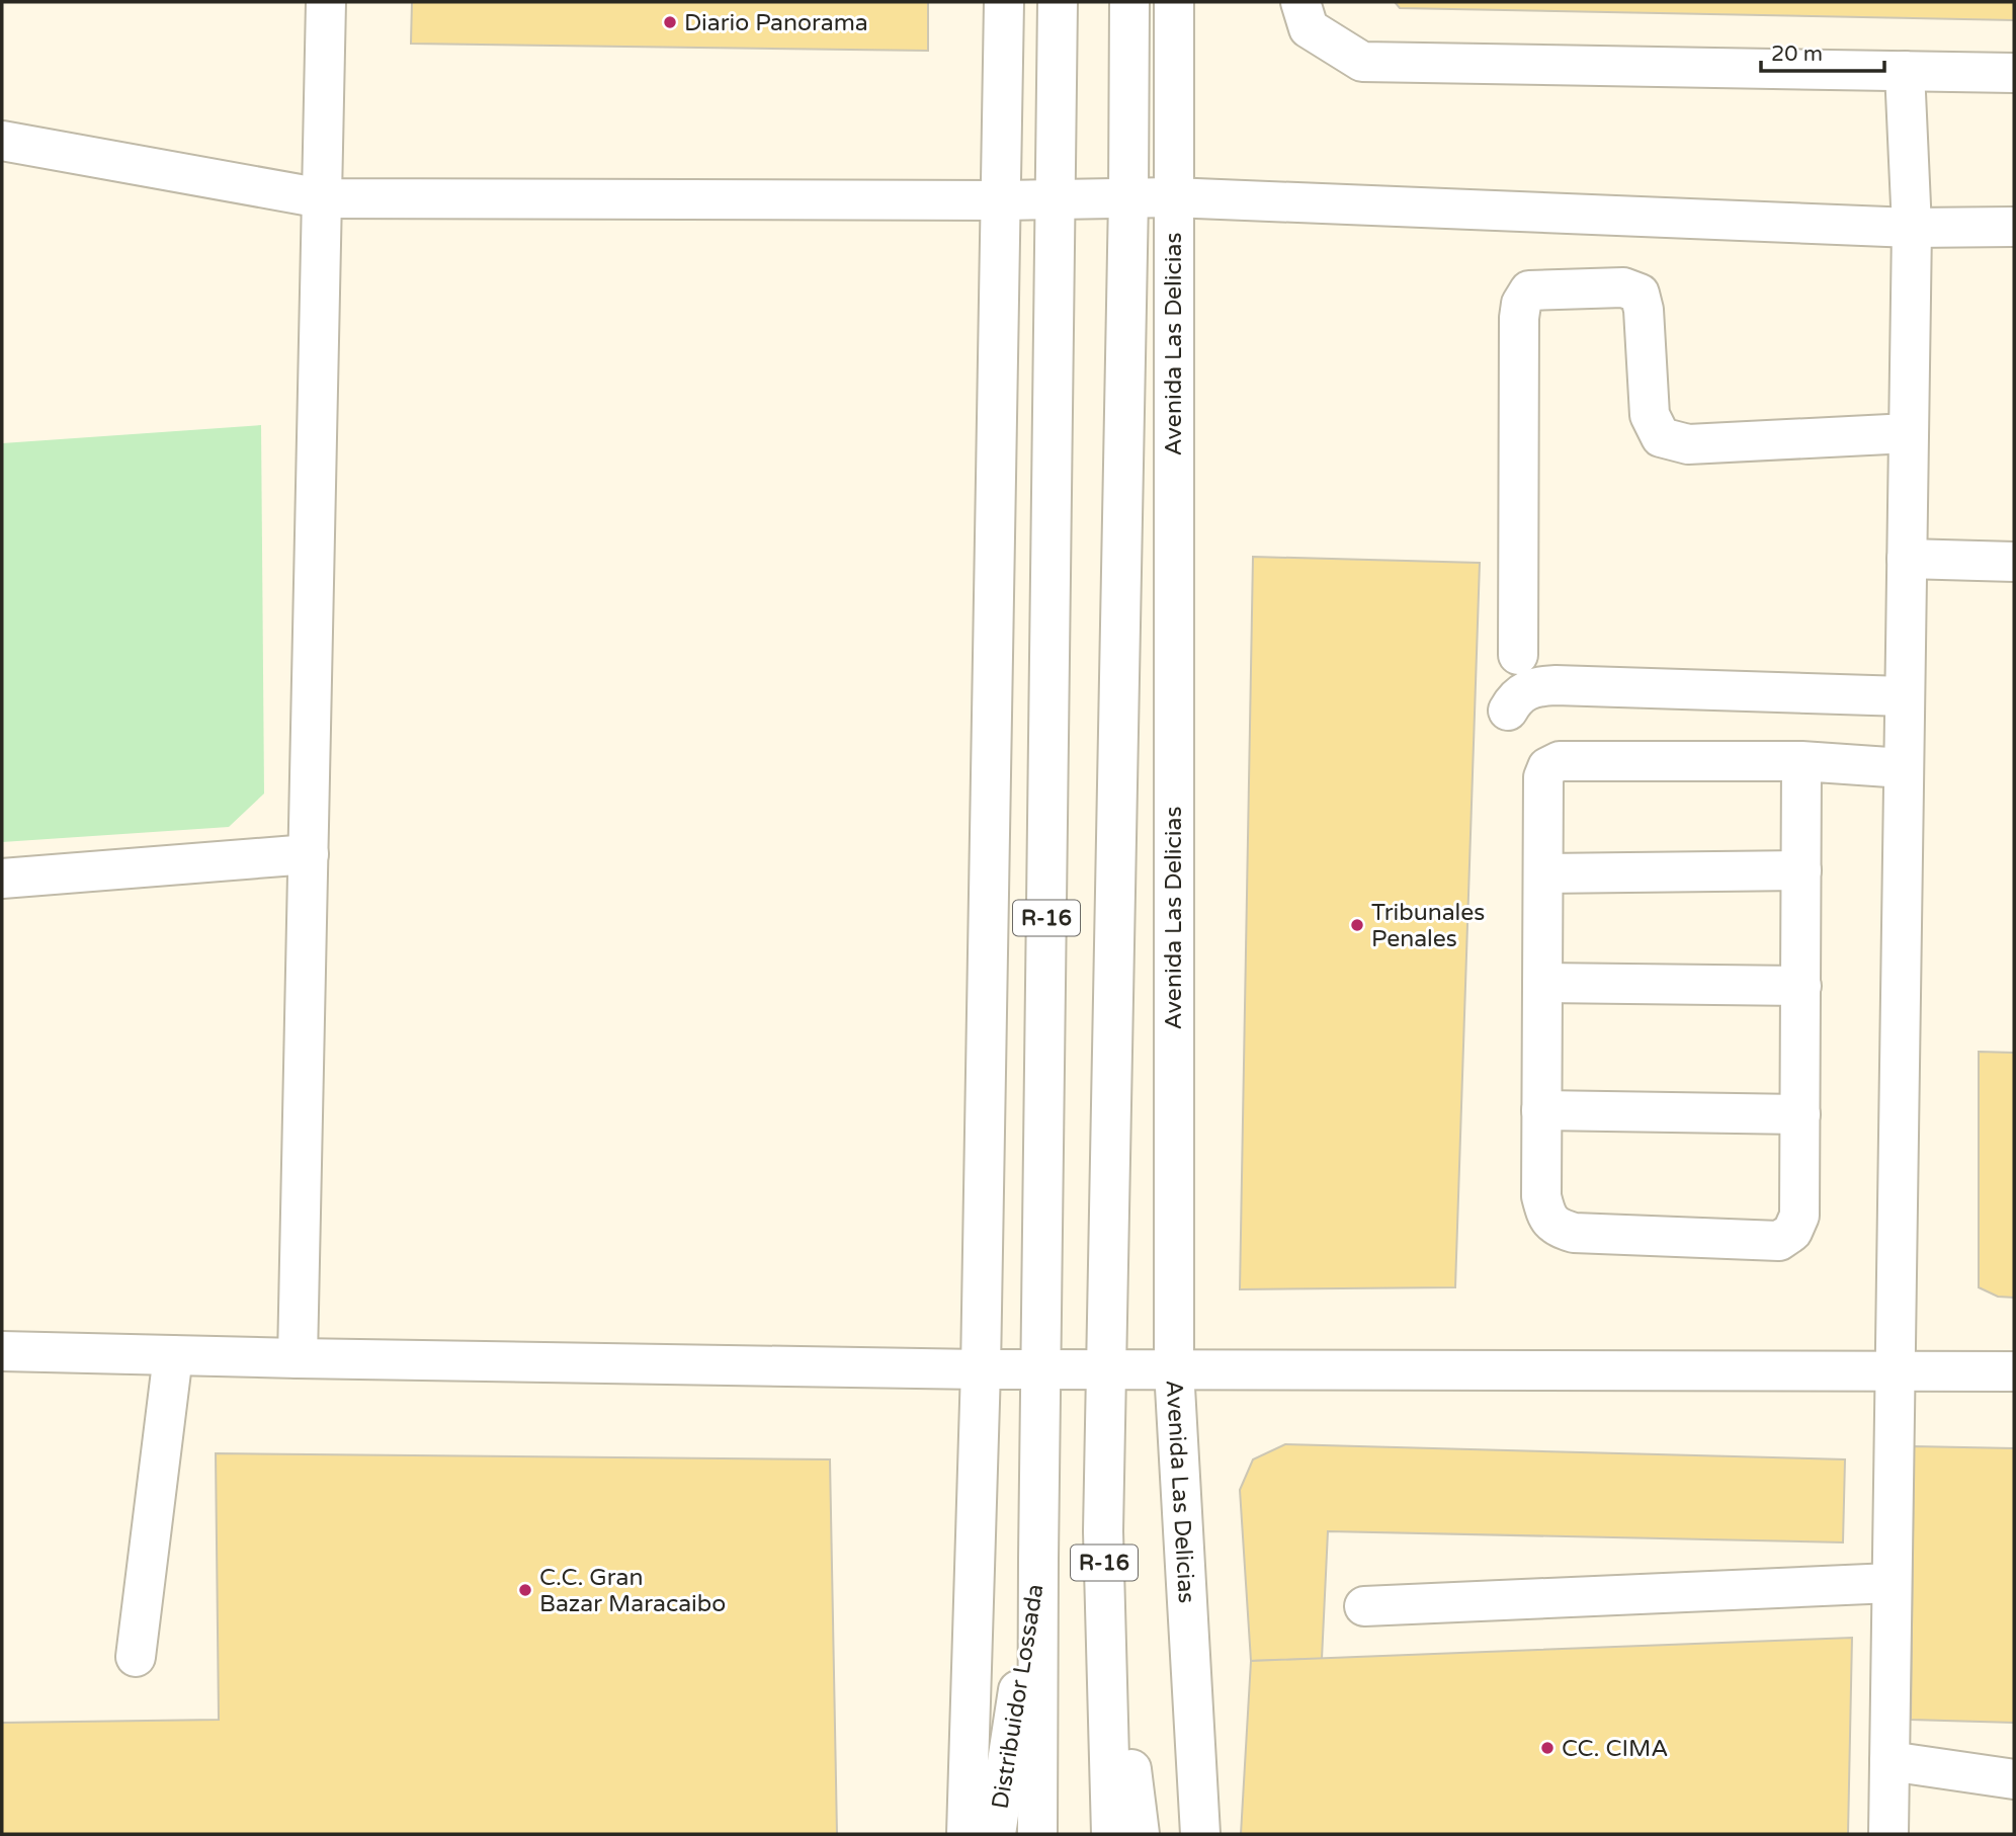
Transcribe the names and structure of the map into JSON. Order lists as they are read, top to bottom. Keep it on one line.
{"streets":{"street":["Avenida Las Delicias","R-16","Distribuidor Lossada"]},"crossings":[["R-16","Distribuidor Lossada"]],"places":["Diario Panorama","Tribunales Penales","C.C. Gran Bazar Maracaibo","CC. CIMA"],"scale_bar":"20 m"}
